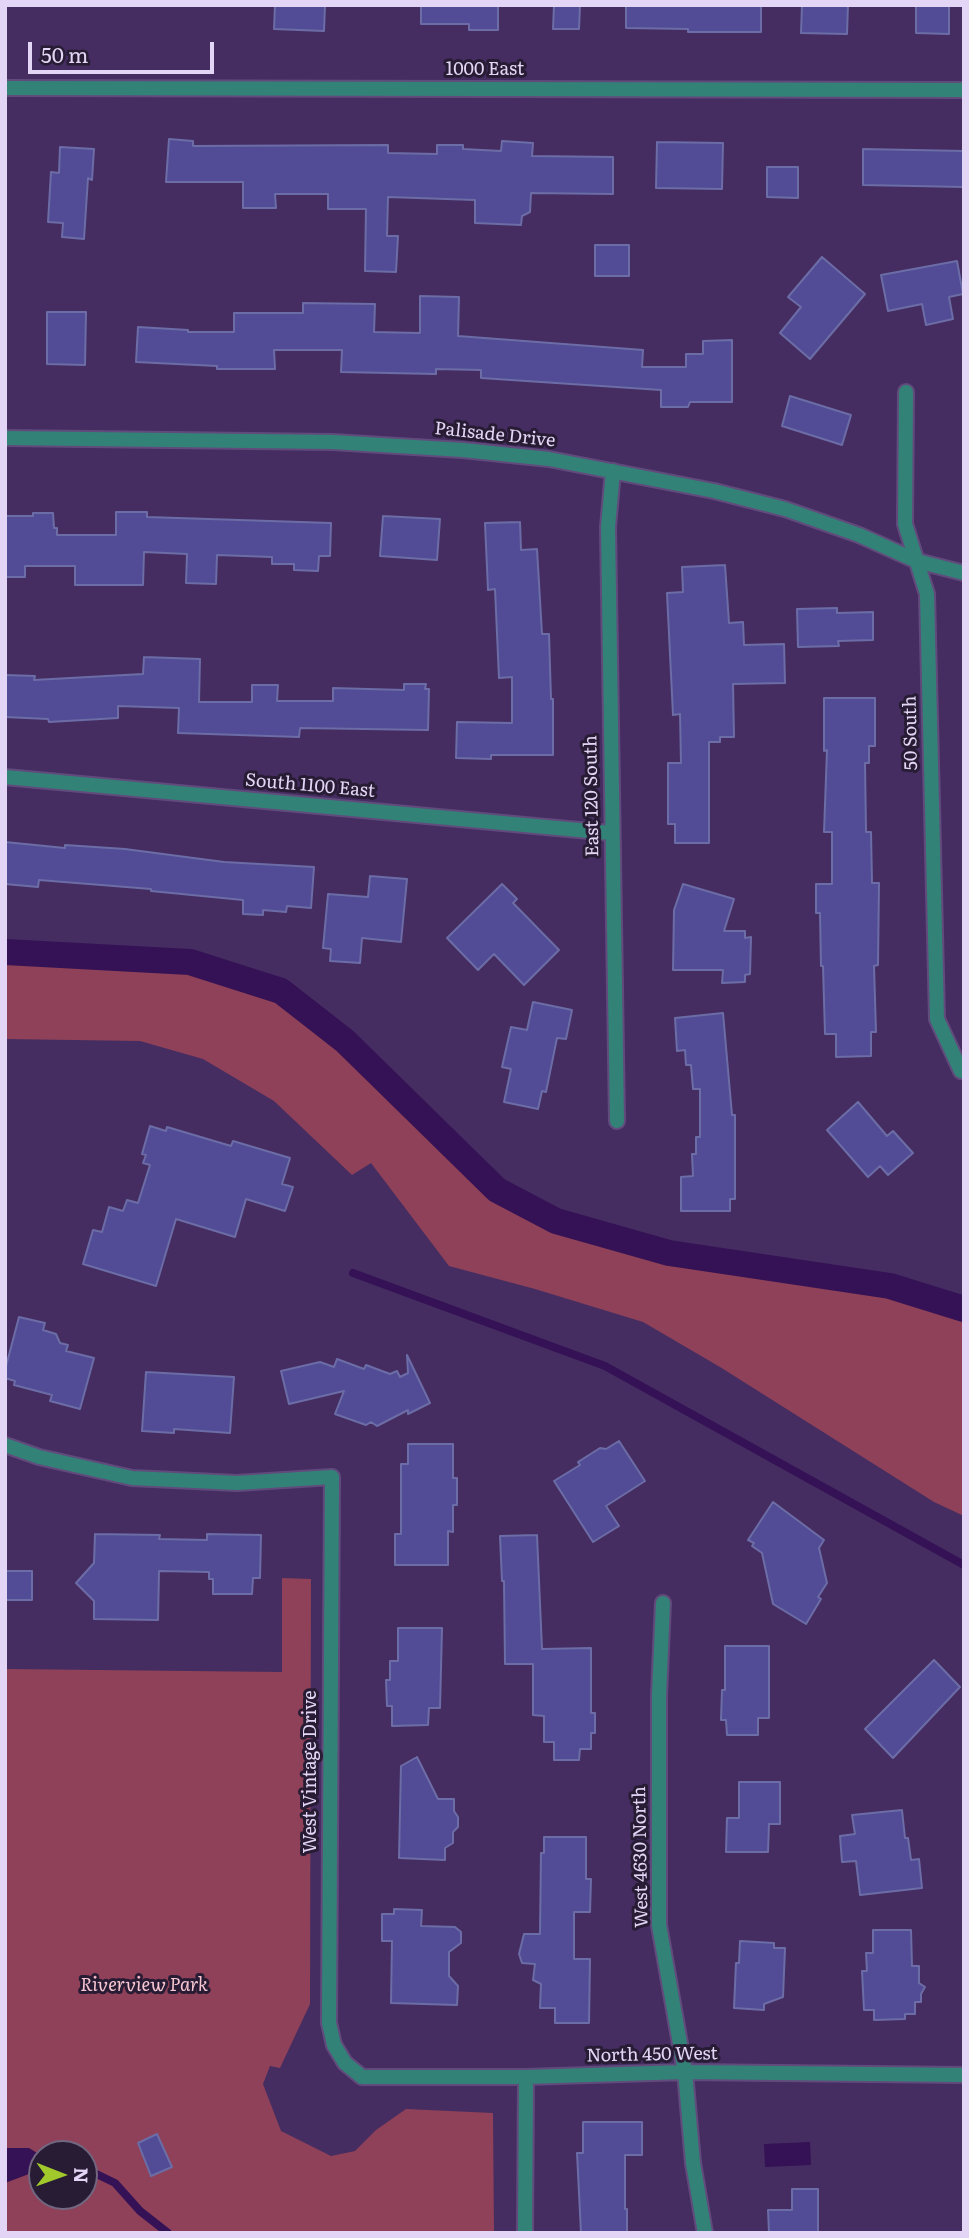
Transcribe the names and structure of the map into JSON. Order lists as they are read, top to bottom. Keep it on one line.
{"streets":{"street":["1000 East","Palisade Drive","50 South","South 1100 East","East 120 South","West Vintage Drive","West 4630 North","North 450 West"]},"crossings":[["Palisade Drive","50 South"],["Palisade Drive","East 120 South"],["South 1100 East","East 120 South"],["West Vintage Drive","North 450 West"],["West 4630 North","North 450 West"]],"parks":["Riverview Park"],"scale_bar":"50 m","north":"right"}
